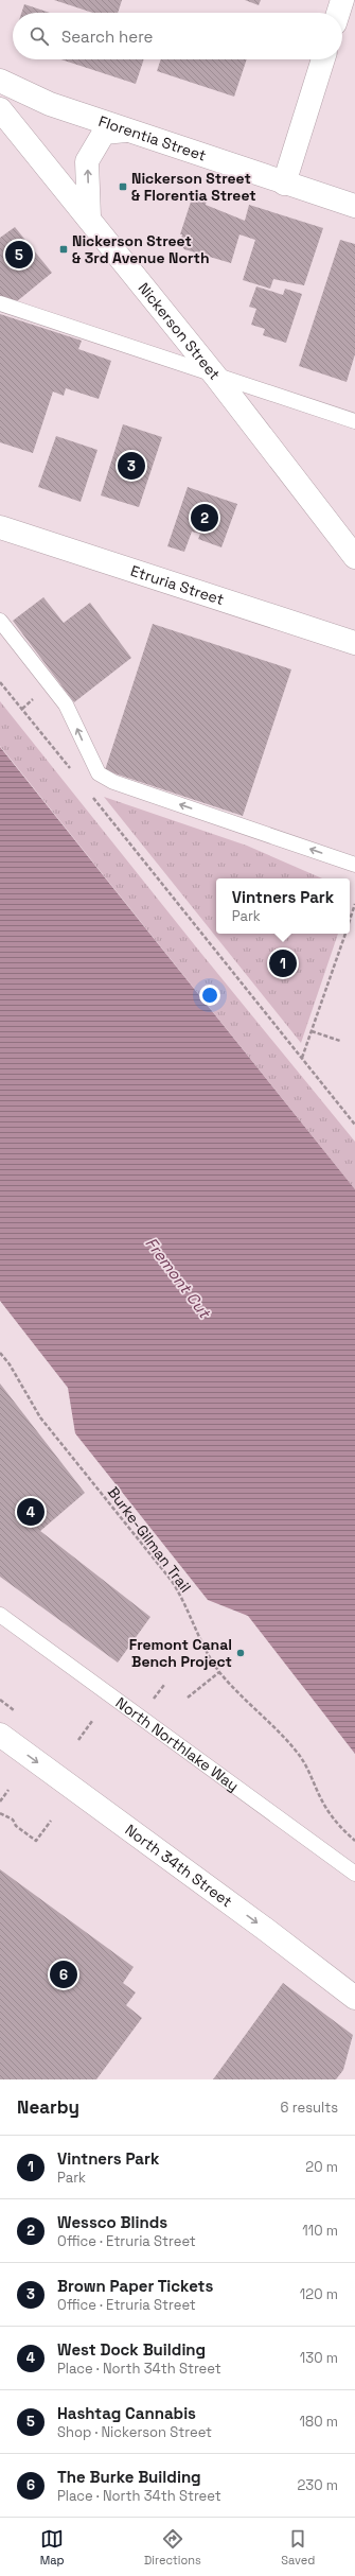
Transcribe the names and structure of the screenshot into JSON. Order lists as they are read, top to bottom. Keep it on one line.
{"streets":{"street":["Florentia Street","Nickerson Street","Etruria Street","North 34th Street"],"lane":["North Northlake Way"],"path":["Burke-Gilman Trail"]},"one_way":["North 34th Street"],"water":["Fremont Cut"],"places":{"transit":["Nickerson Street & Florentia Street","Nickerson Street & 3rd Avenue North"],"other":["Fremont Canal Bench Project"]},"page":{"search":"Search here","pins":["5","3","2","1","4","6"],"popup":["Vintners Park","Park"],"heading":["Nearby","6 results"],"list":[{"mark":"1","name":"Vintners Park","note":"Park","value":"20 m"},{"mark":"2","name":"Wessco Blinds","note":"Office · Etruria Street","value":"110 m"},{"mark":"3","name":"Brown Paper Tickets","note":"Office · Etruria Street","value":"120 m"},{"mark":"4","name":"West Dock Building","note":"Place · North 34th Street","value":"130 m"},{"mark":"5","name":"Hashtag Cannabis","note":"Shop · Nickerson Street","value":"180 m"},{"mark":"6","name":"The Burke Building","note":"Place · North 34th Street","value":"230 m"}],"nav":["Map","Directions","Saved"]}}
